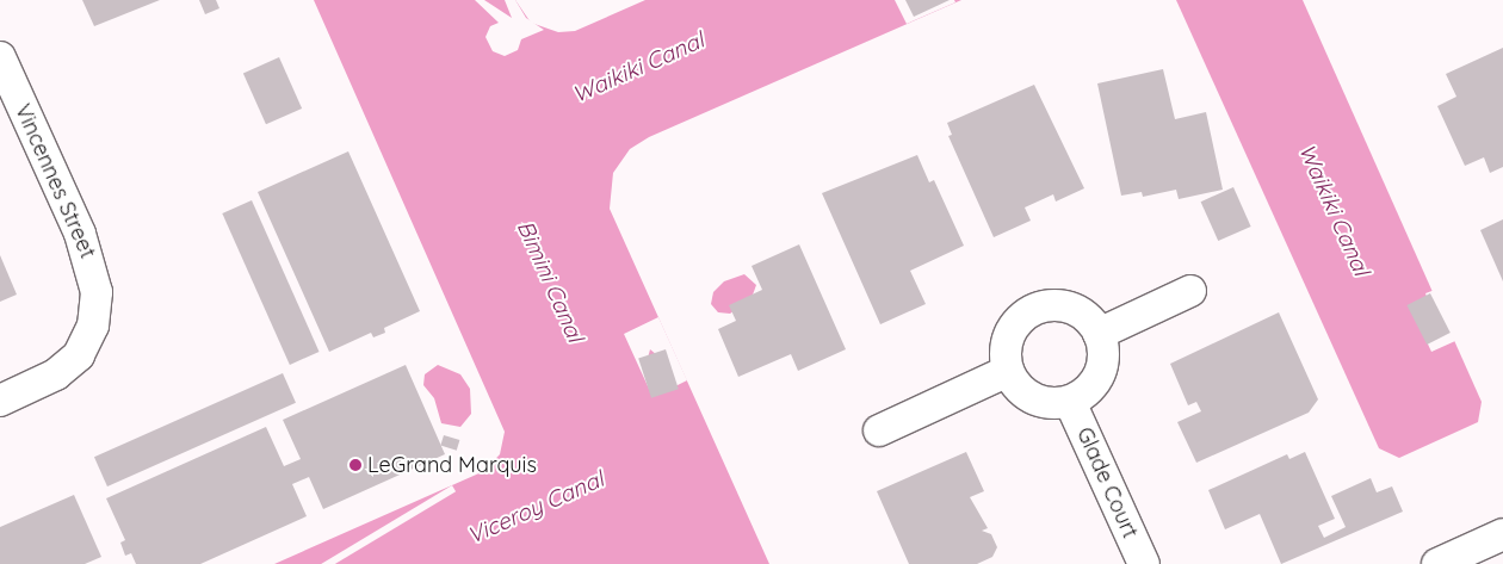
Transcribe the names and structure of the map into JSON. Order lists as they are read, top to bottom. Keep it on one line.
{"streets":{"street":["Vincennes Street","Glade Court"]},"water":["Waikiki Canal","Bimini Canal","Viceroy Canal"],"places":["LeGrand Marquis"]}
